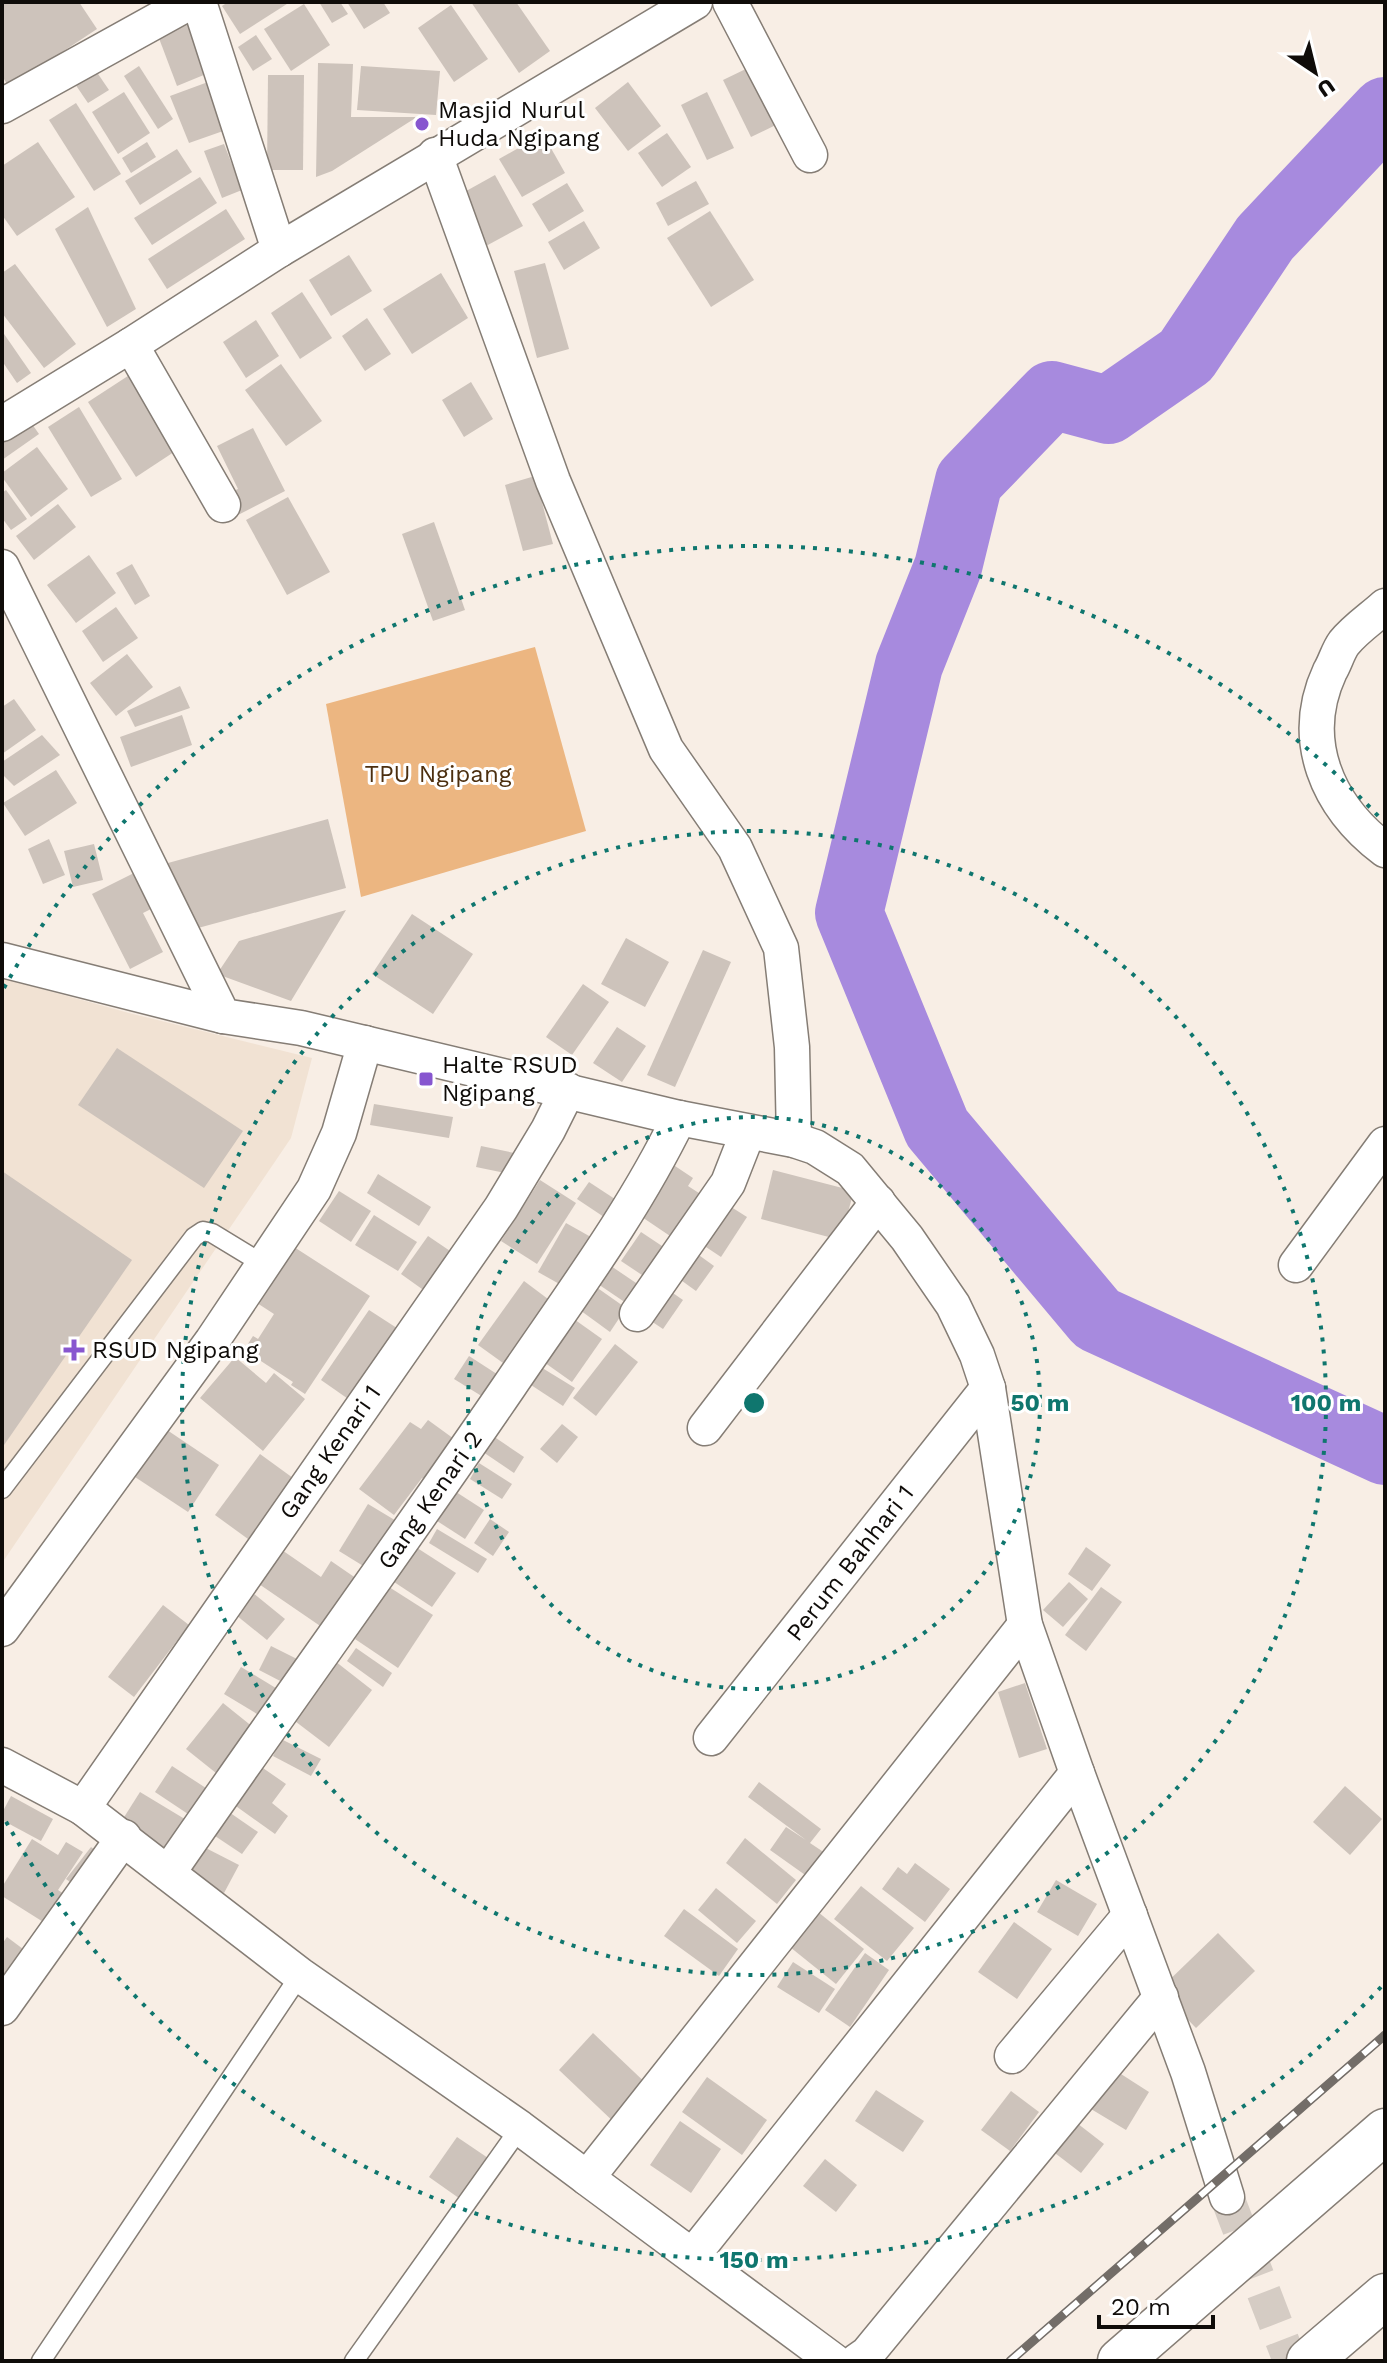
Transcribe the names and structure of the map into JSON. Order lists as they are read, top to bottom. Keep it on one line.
{"streets":{"street":["Gang Kenari 1","Gang Kenari 2","Perum Bahhari 1"]},"parks":["TPU Ngipang"],"places":{"other":["Masjid Nurul Huda Ngipang"],"transit":["Halte RSUD Ngipang"],"health":["RSUD Ngipang"]},"scale_bar":"20 m","north":"bottom right","rings":["50 m","100 m","150 m"]}
